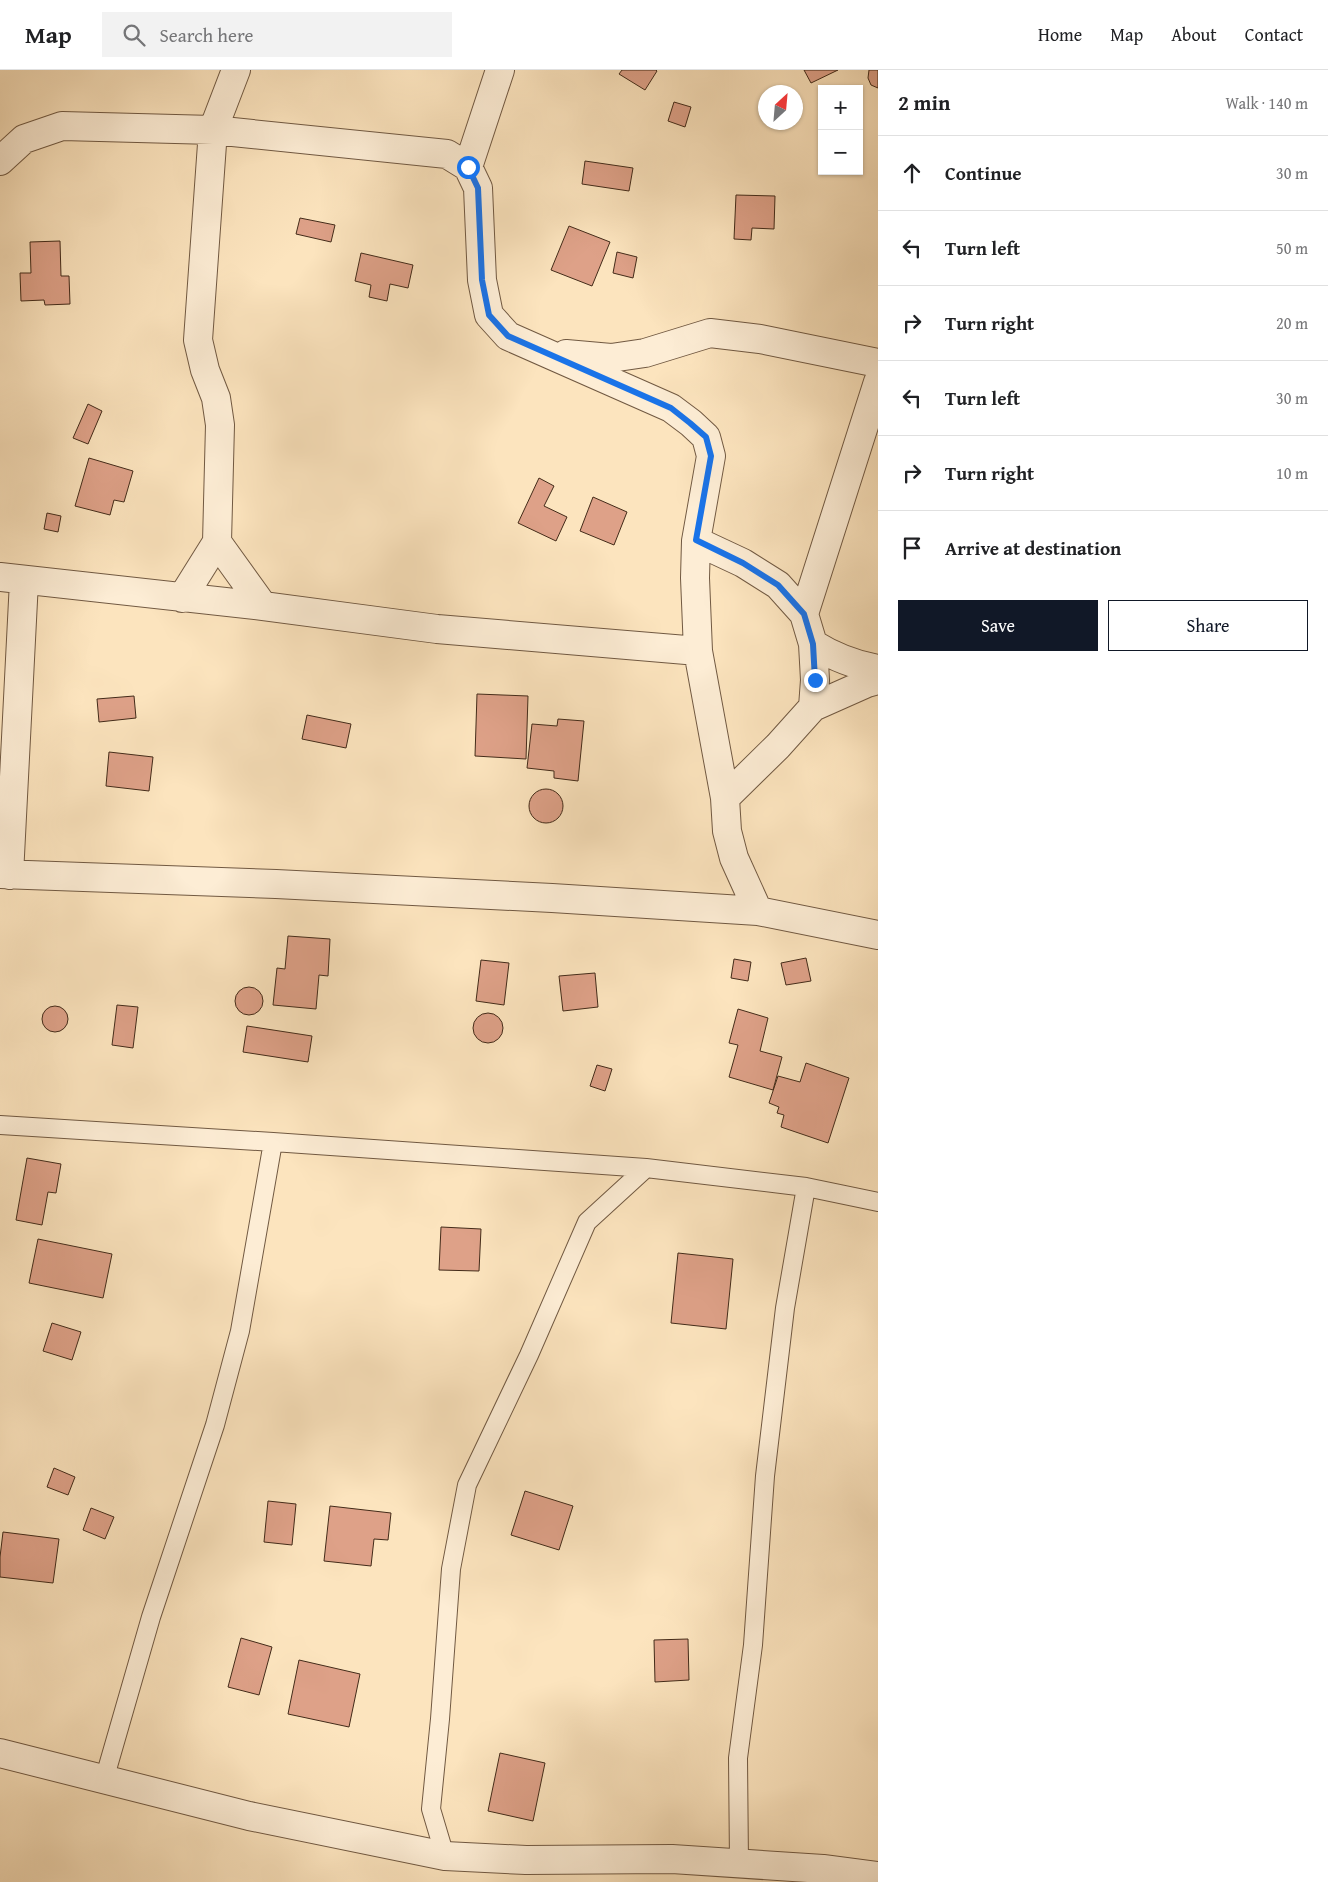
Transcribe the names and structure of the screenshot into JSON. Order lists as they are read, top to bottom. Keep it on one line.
{"north":"top right","page":{"header":"Map","search":"Search here","nav":["Home","Map","About","Contact"],"heading":["2 min","Walk · 140 m"],"map_buttons":["+","−"],"list":[["Continue","30 m"],["Turn left","50 m"],["Turn right","20 m"],["Turn left","30 m"],["Turn right","10 m"],"Arrive at destination"],"buttons":["Save","Share"]}}
